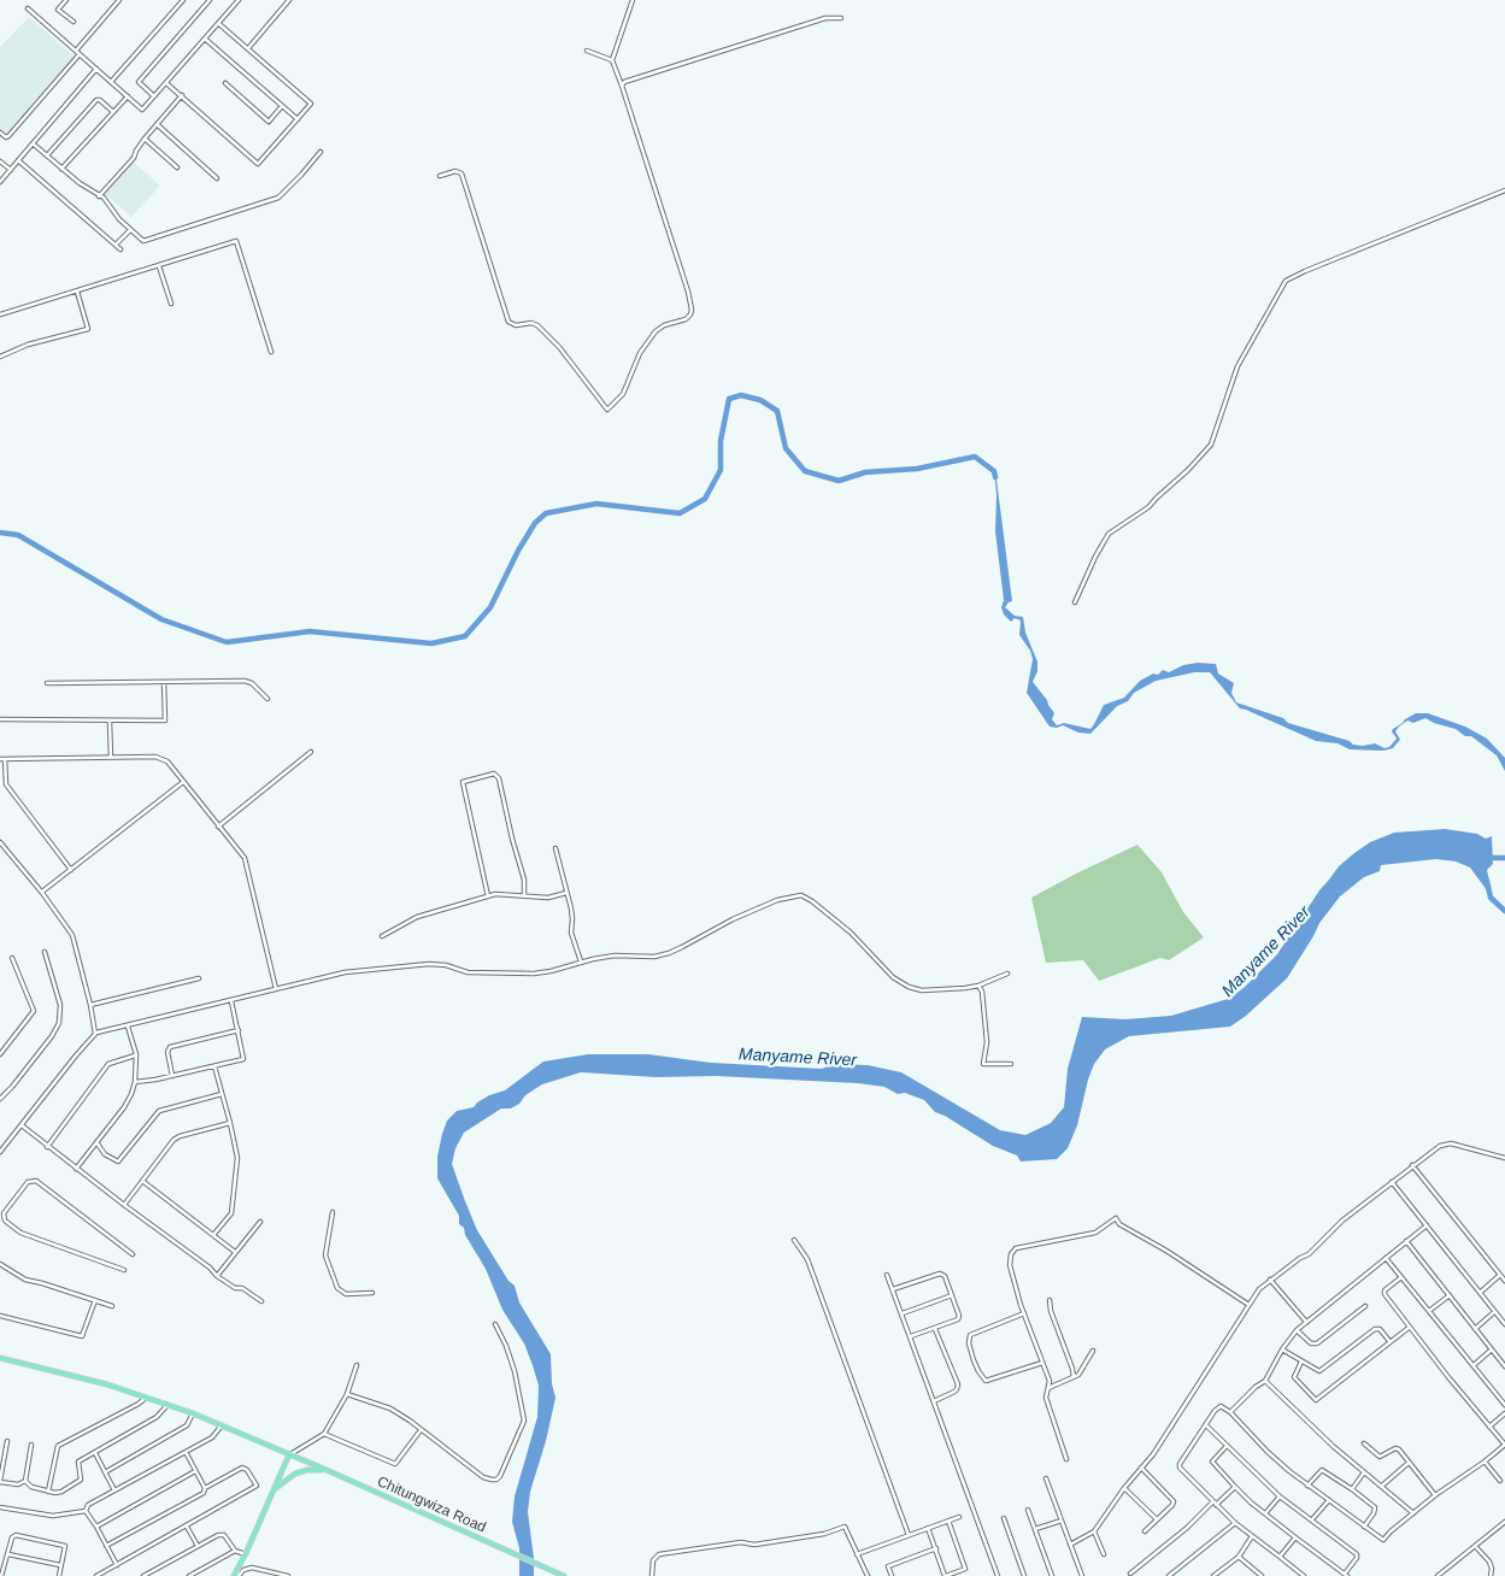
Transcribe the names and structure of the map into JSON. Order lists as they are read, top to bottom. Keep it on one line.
{"streets":{"main road":["Chitungwiza Road"]},"water":["Manyame River"]}
